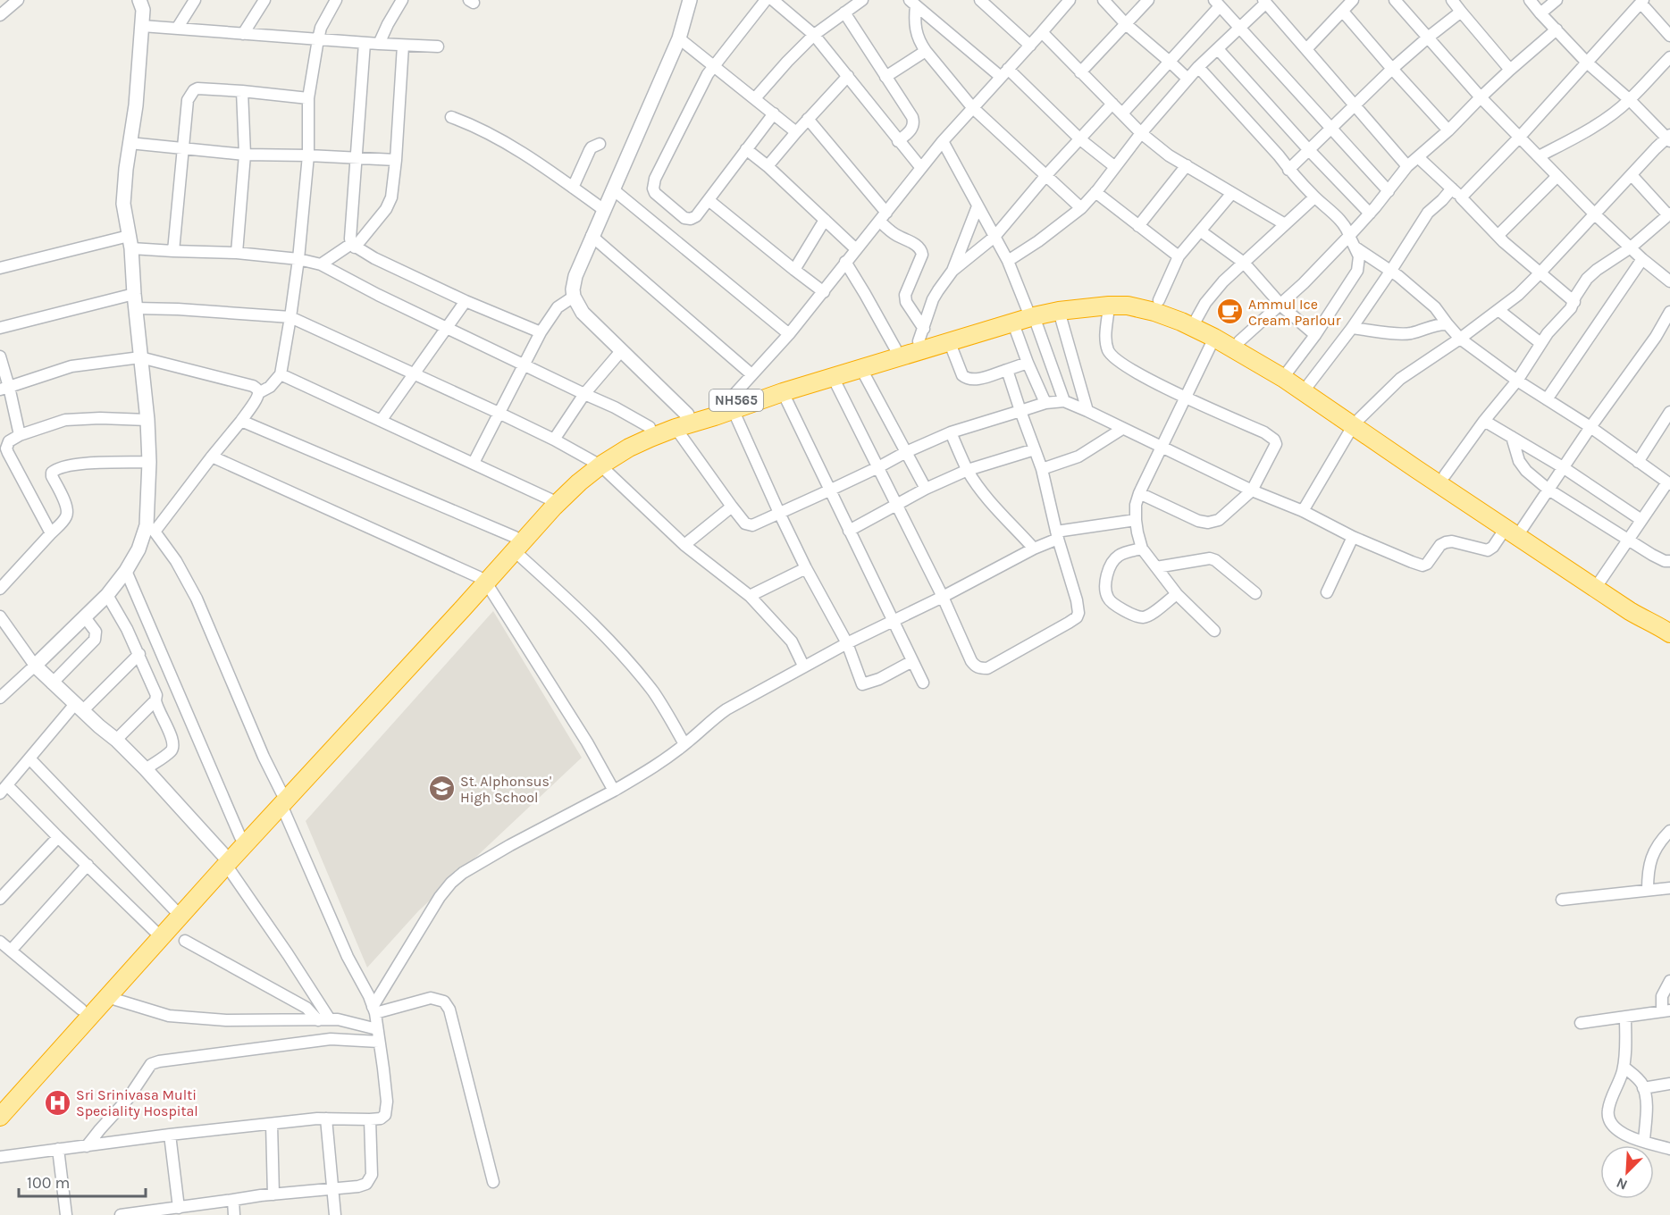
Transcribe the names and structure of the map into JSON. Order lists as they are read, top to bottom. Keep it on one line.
{"streets":{"highway":["NH565"]},"places":{"cafe":["Ammul Ice Cream Parlour"],"school or university":["St. Alphonsus' High School"],"hospital":["Sri Srinivasa Multi Speciality Hospital"]},"scale_bar":"100 m","north":"bottom left"}
